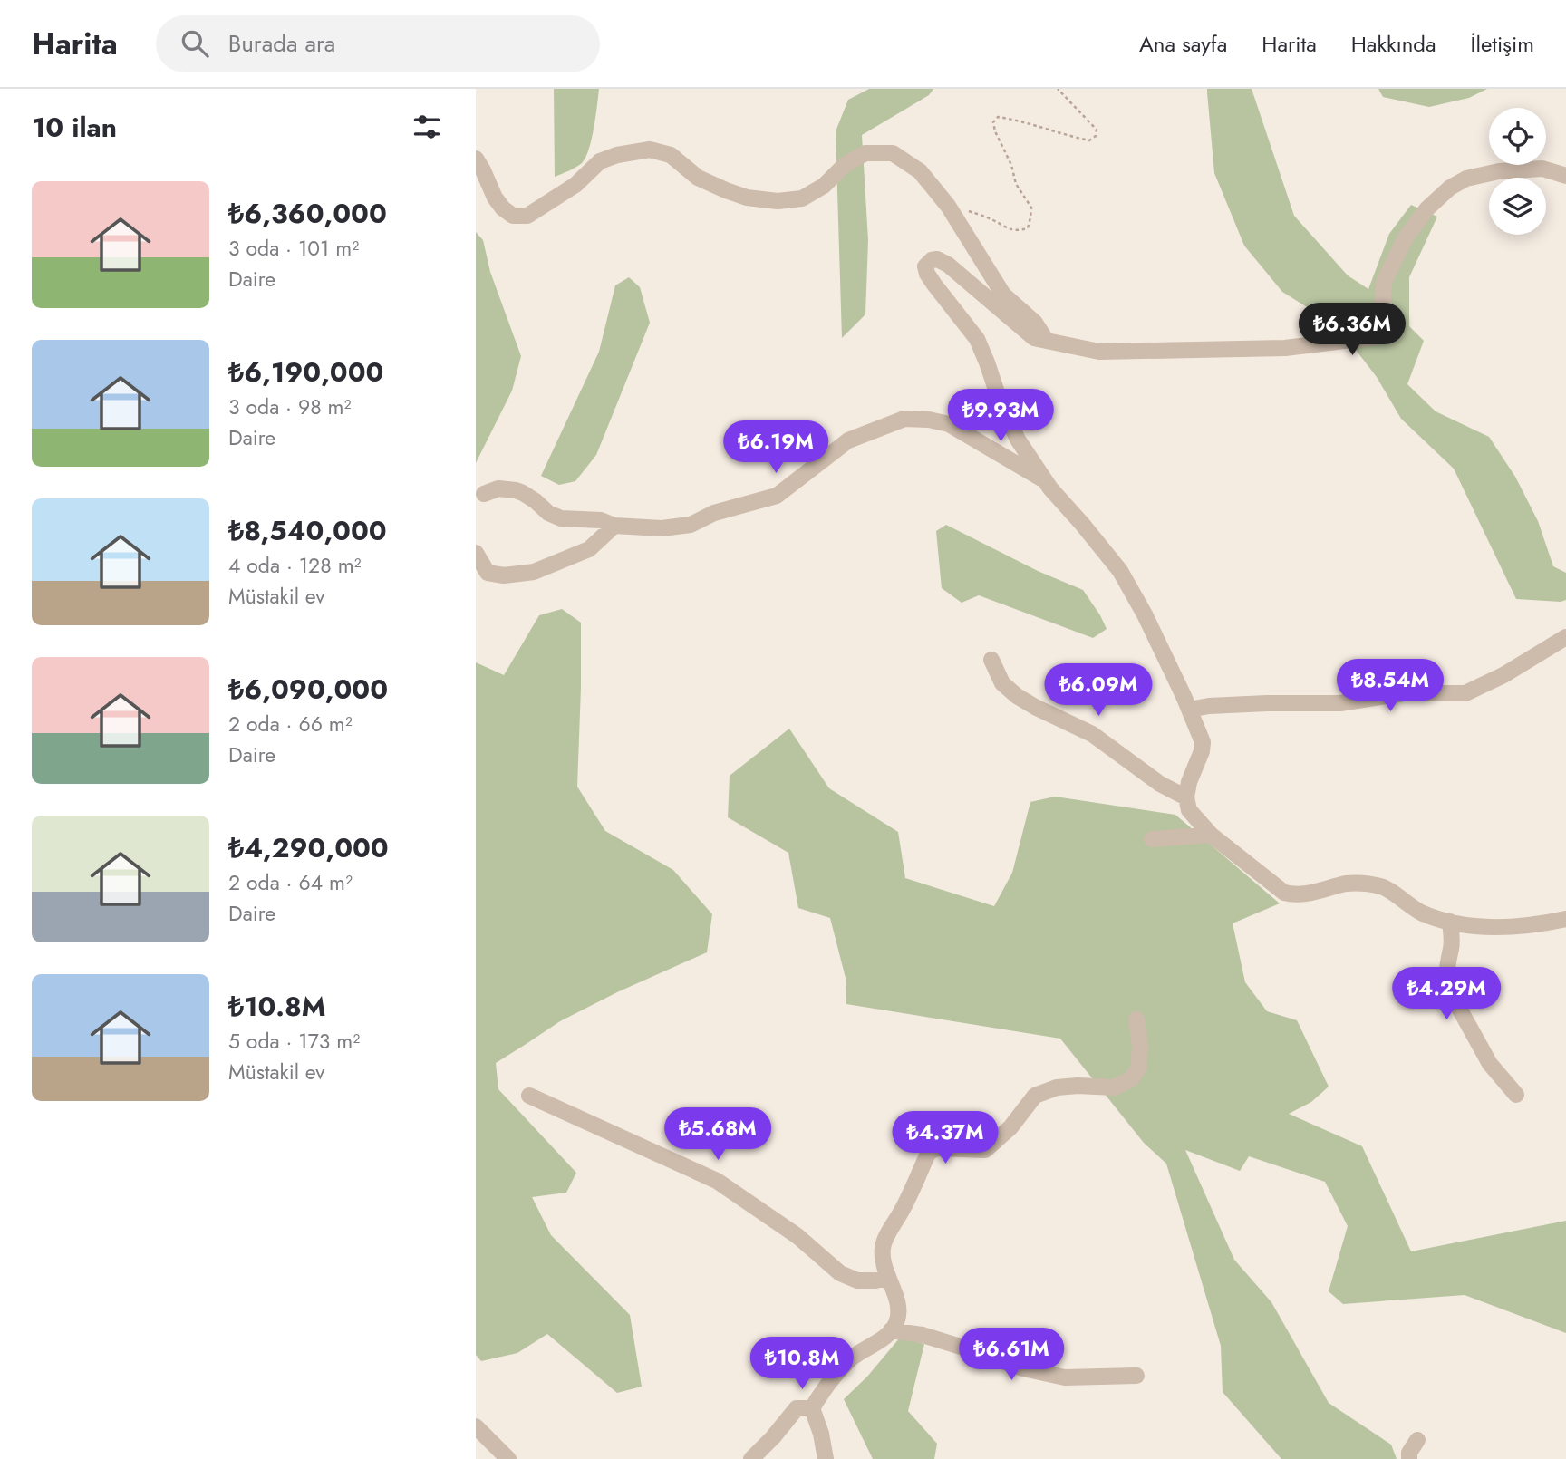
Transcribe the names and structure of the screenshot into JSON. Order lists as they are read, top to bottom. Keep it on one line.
{"page":{"header":"Harita","search":"Burada ara","nav":["Ana sayfa","Harita","Hakkında","İletişim"],"heading":"10 ilan","list":[{"name":"₺6,360,000","note":"3 oda · 101 m² · Daire"},{"name":"₺6,190,000","note":"3 oda · 98 m² · Daire"},{"name":"₺8,540,000","note":"4 oda · 128 m² · Müstakil ev"},{"name":"₺6,090,000","note":"2 oda · 66 m² · Daire"},{"name":"₺4,290,000","note":"2 oda · 64 m² · Daire"},{"name":"₺10.8M","note":"5 oda · 173 m² · Müstakil ev"}],"price":["₺6.36M","₺9.93M","₺6.19M","₺8.54M","₺6.09M","₺4.29M","₺5.68M","₺4.37M","₺6.61M","₺10.8M"]}}
